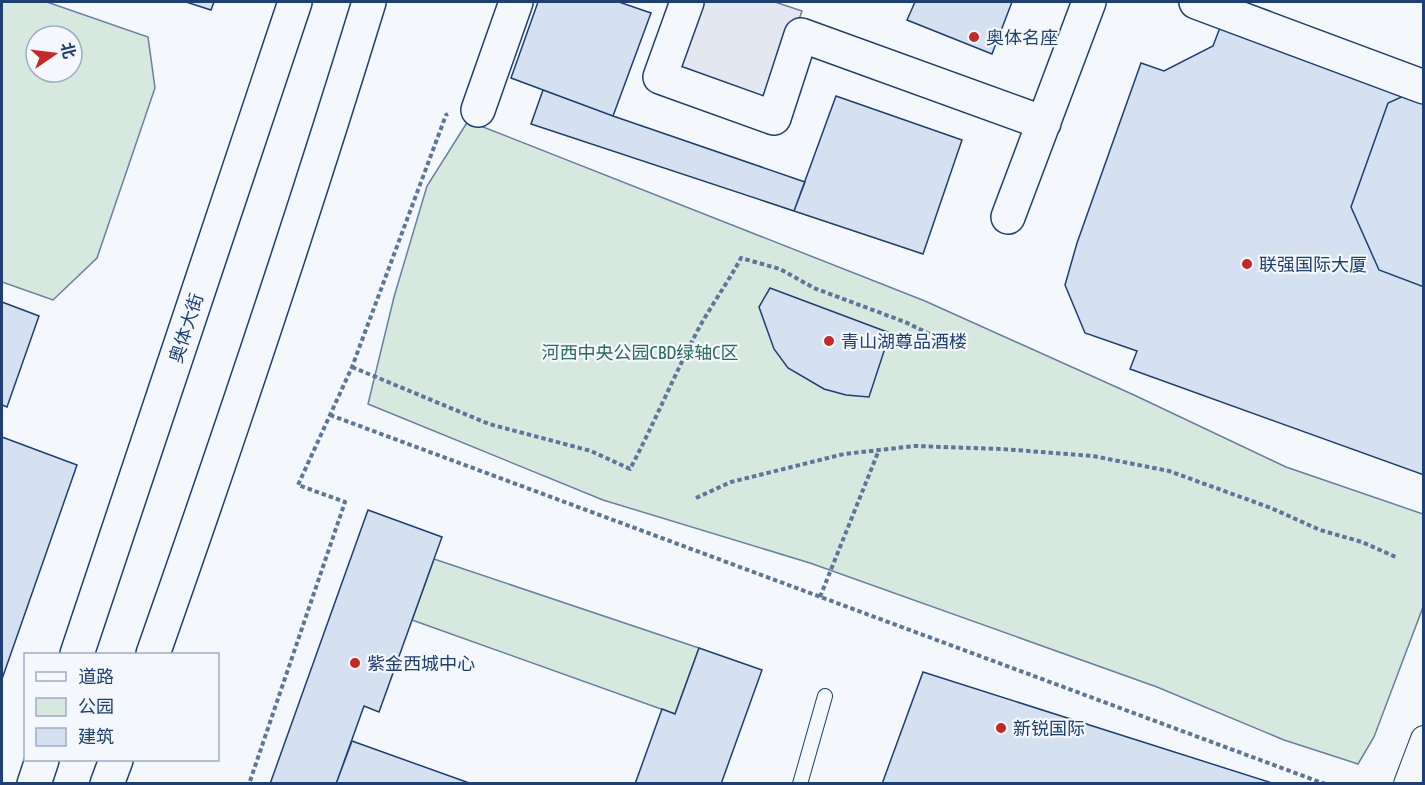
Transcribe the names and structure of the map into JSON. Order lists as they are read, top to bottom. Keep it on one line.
{"streets":{"main road":["奥体大街"]},"parks":["河西中央公园CBD绿轴C区"],"places":["奥体名座","联强国际大厦","青山湖尊品酒楼","紫金西城中心","新锐国际"],"legend":["道路","公园","建筑"],"north":"right"}
